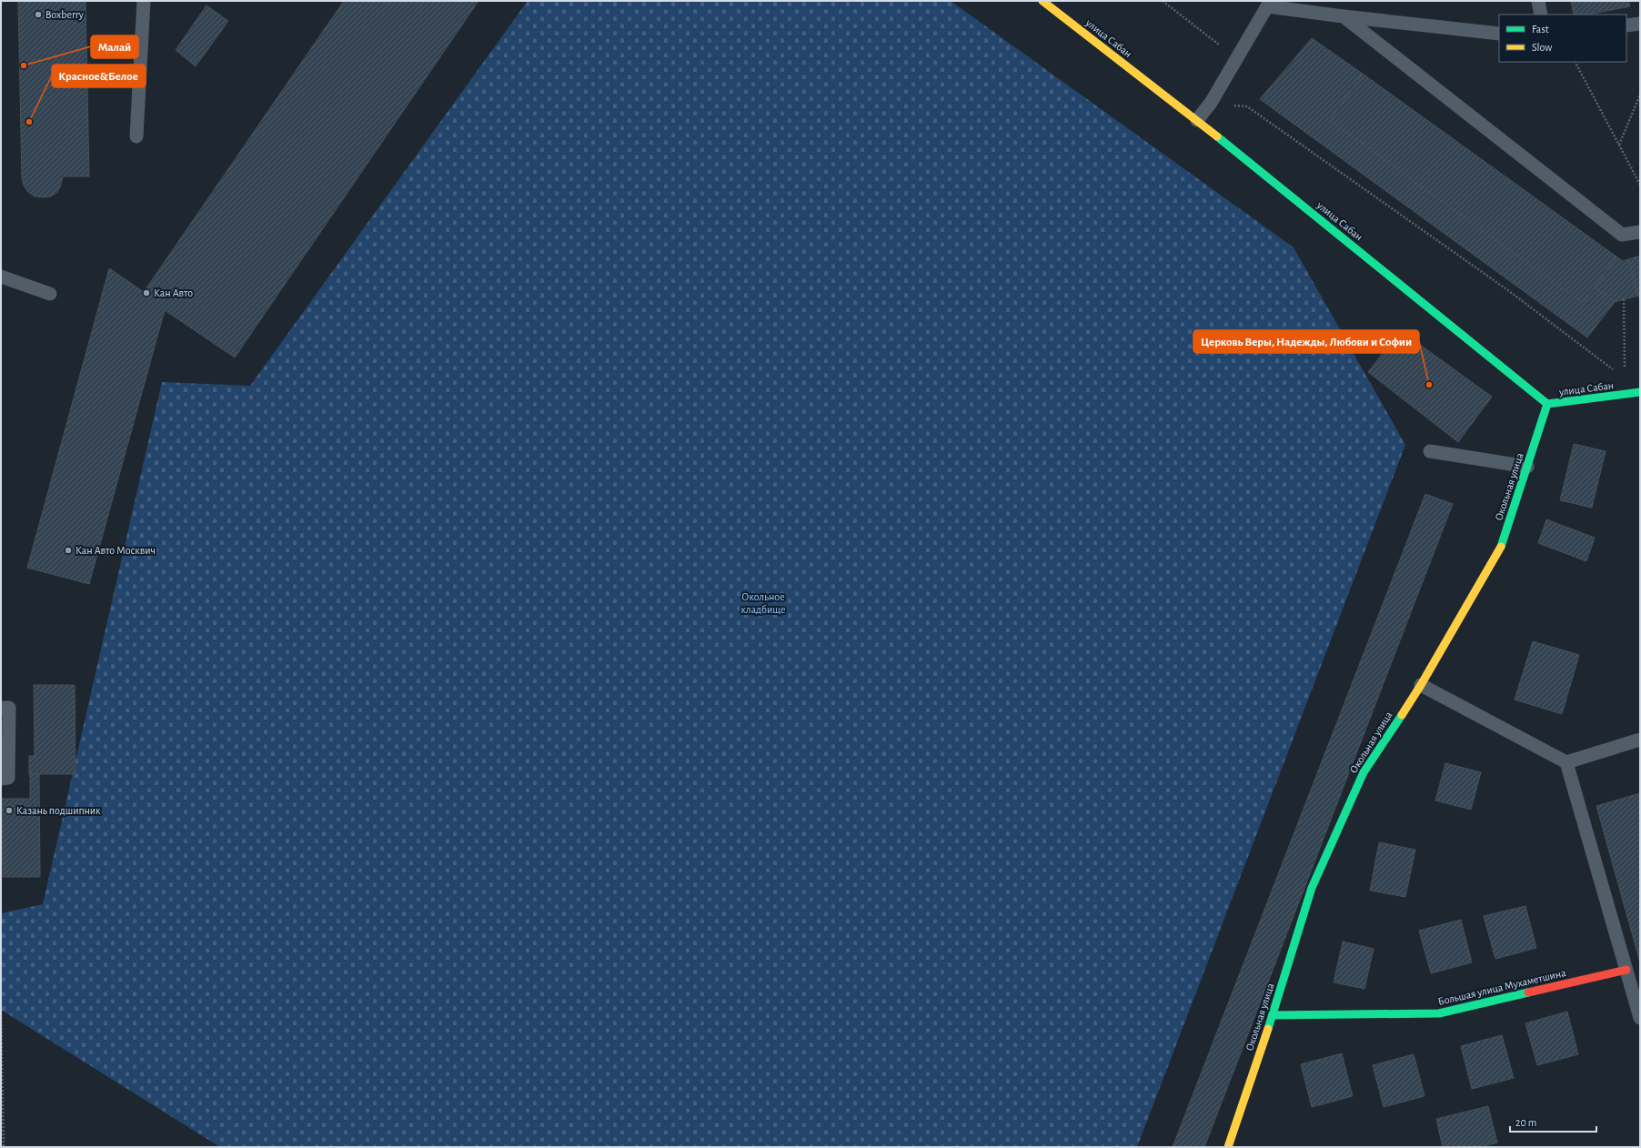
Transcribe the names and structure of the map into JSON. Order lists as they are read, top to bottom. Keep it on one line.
{"streets":{"street":["улица Сабан","Окольная улица","Большая улица Мухаметшина"]},"crossings":[["улица Сабан","Окольная улица"],["Окольная улица","Большая улица Мухаметшина"]],"parks":["Окольное кладбище"],"places":["Boxberry","Малай","Красное&Белое","Кан Авто","Церковь Веры, Надежды, Любови и Софии","Кан Авто Москвич","Казань подшипник"],"legend":["Fast","Slow"],"scale_bar":"20 m"}
